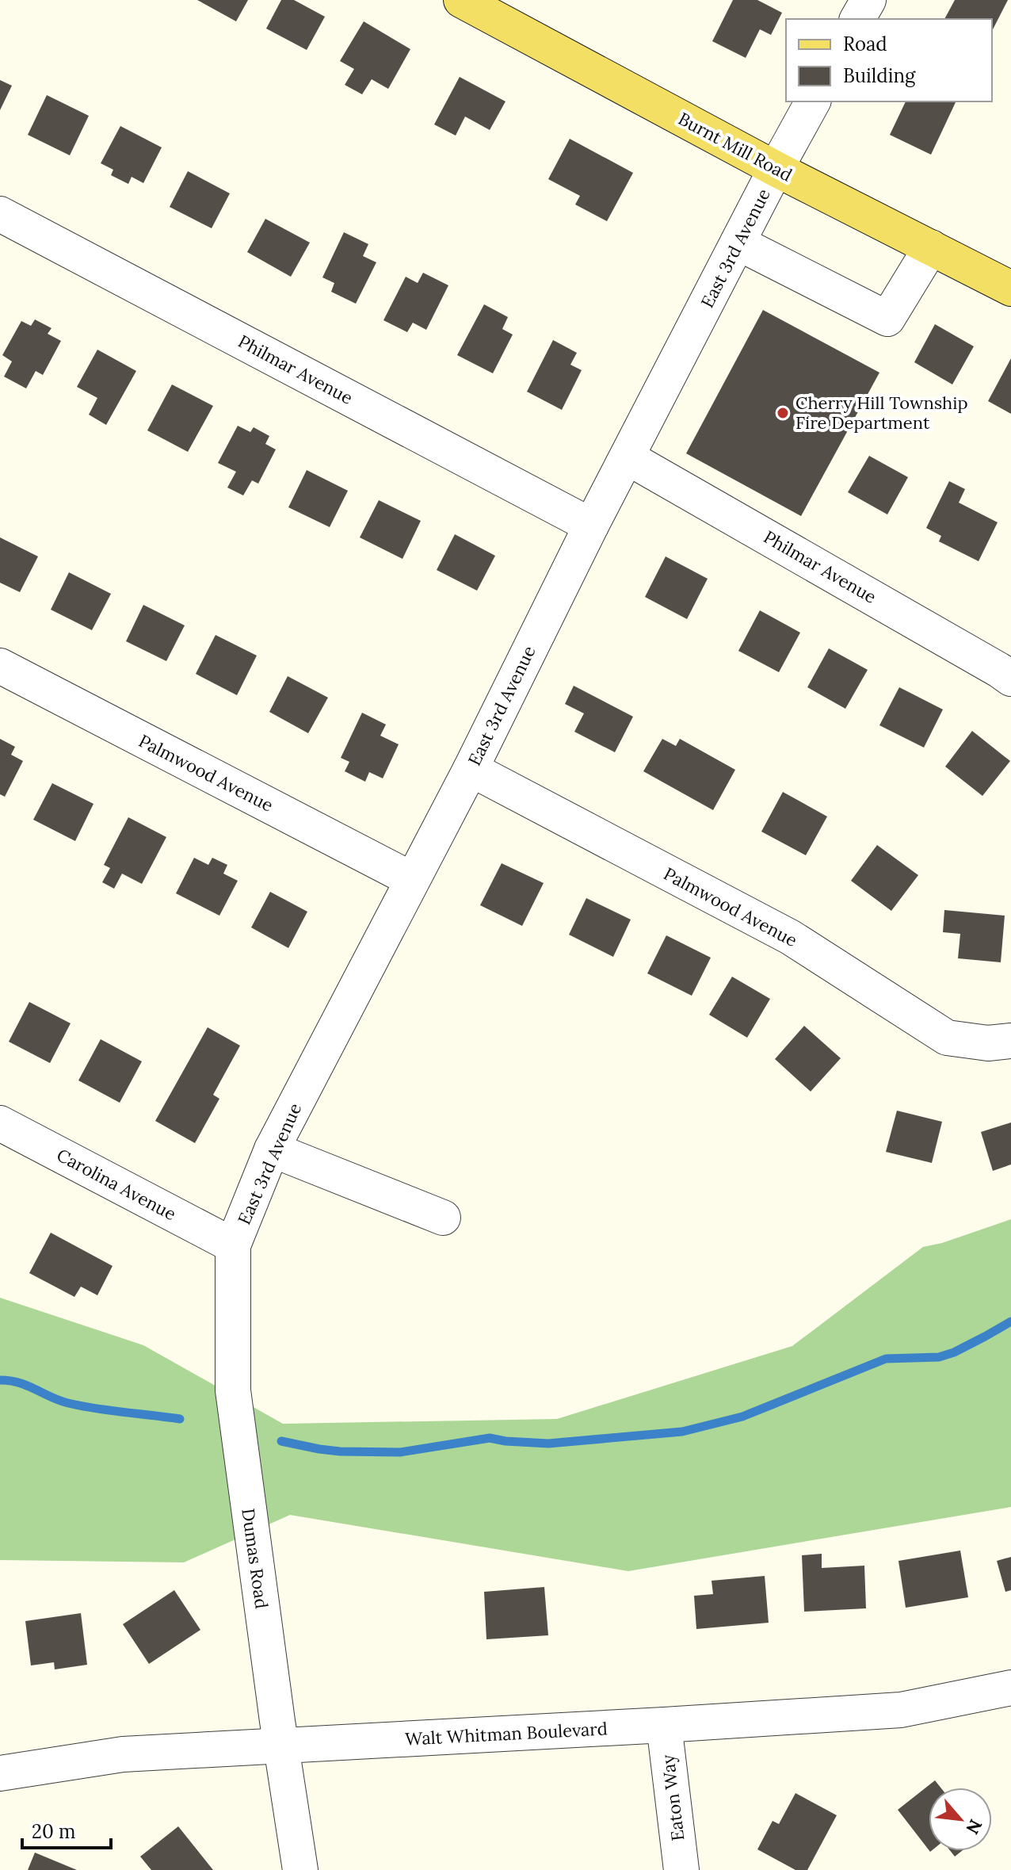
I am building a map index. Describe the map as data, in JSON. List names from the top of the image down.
{
  "streets": {
    "main road": ["Burnt Mill Road"],
    "street": [
      "East 3rd Avenue",
      "Philmar Avenue",
      "Palmwood Avenue",
      "Carolina Avenue",
      "Dumas Road",
      "Walt Whitman Boulevard",
      "Eaton Way"
    ]
  },
  "crossings": [
    ["Burnt Mill Road", "East 3rd Avenue"],
    ["East 3rd Avenue", "Philmar Avenue"],
    ["East 3rd Avenue", "Palmwood Avenue"],
    ["East 3rd Avenue", "Carolina Avenue"],
    ["East 3rd Avenue", "Dumas Road"],
    ["Carolina Avenue", "Dumas Road"],
    ["Dumas Road", "Walt Whitman Boulevard"],
    ["Walt Whitman Boulevard", "Eaton Way"]
  ],
  "places": ["Cherry Hill Township Fire Department"],
  "legend": ["Road", "Building"],
  "scale_bar": "20 m",
  "north": "bottom right"
}
